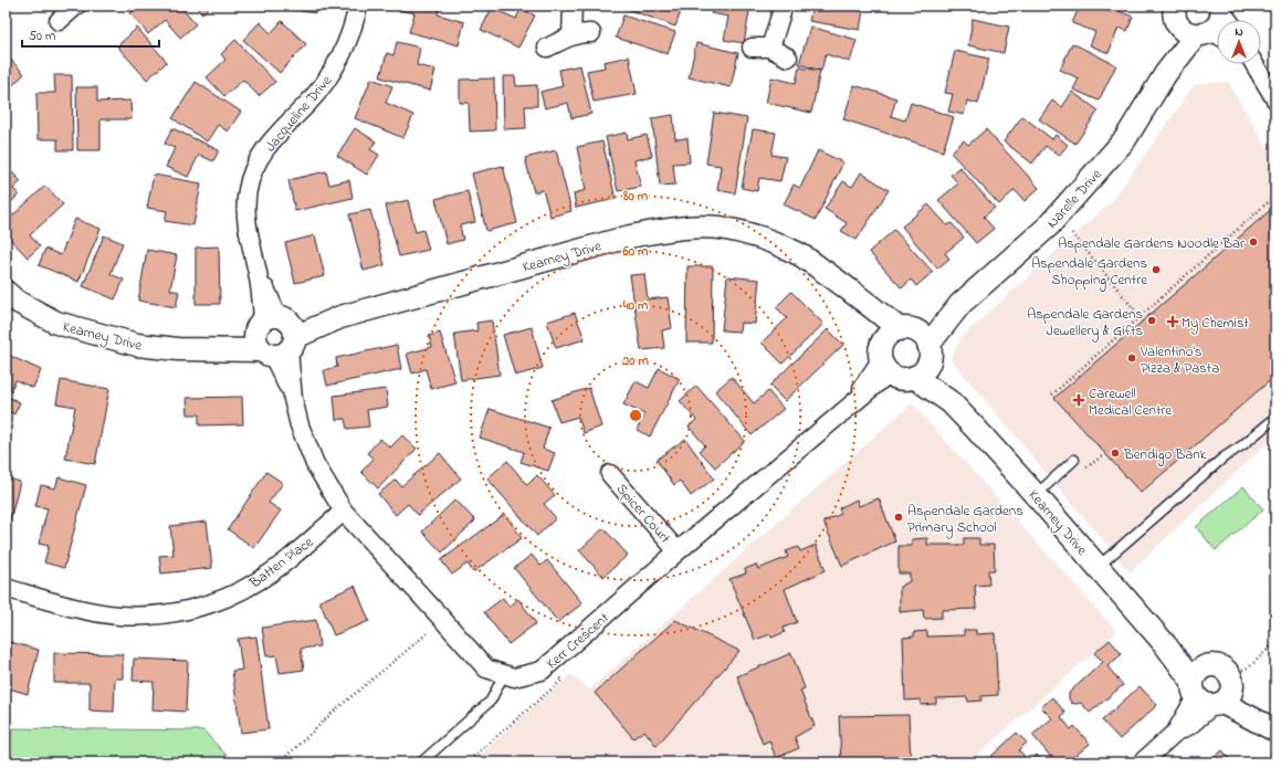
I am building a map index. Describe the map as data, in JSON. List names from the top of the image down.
{
  "streets": {
    "street": [
      "Jacqueline Drive",
      "Narelle Drive",
      "Kearney Drive",
      "Spicer Court",
      "Batten Place",
      "Kerr Crescent"
    ]
  },
  "crossings": [
    ["Jacqueline Drive", "Kearney Drive"],
    ["Jacqueline Drive", "Kerr Crescent"],
    ["Narelle Drive", "Kearney Drive"],
    ["Kearney Drive", "Kerr Crescent"],
    ["Spicer Court", "Kerr Crescent"],
    ["Batten Place", "Kerr Crescent"]
  ],
  "places": {
    "other": [
      "Aspendale Gardens Noodle Bar",
      "Aspendale Gardens Shopping Centre",
      "Aspendale Gardens Jewellery & Gifts",
      "Valentino's Pizza & Pasta",
      "Bendigo Bank",
      "Aspendale Gardens Primary School"
    ],
    "health": ["My Chemist", "Carewell Medical Centre"]
  },
  "scale_bar": "50 m",
  "north": "top",
  "rings": [
    "80 m",
    "60 m",
    "40 m",
    "20 m"
  ]
}
